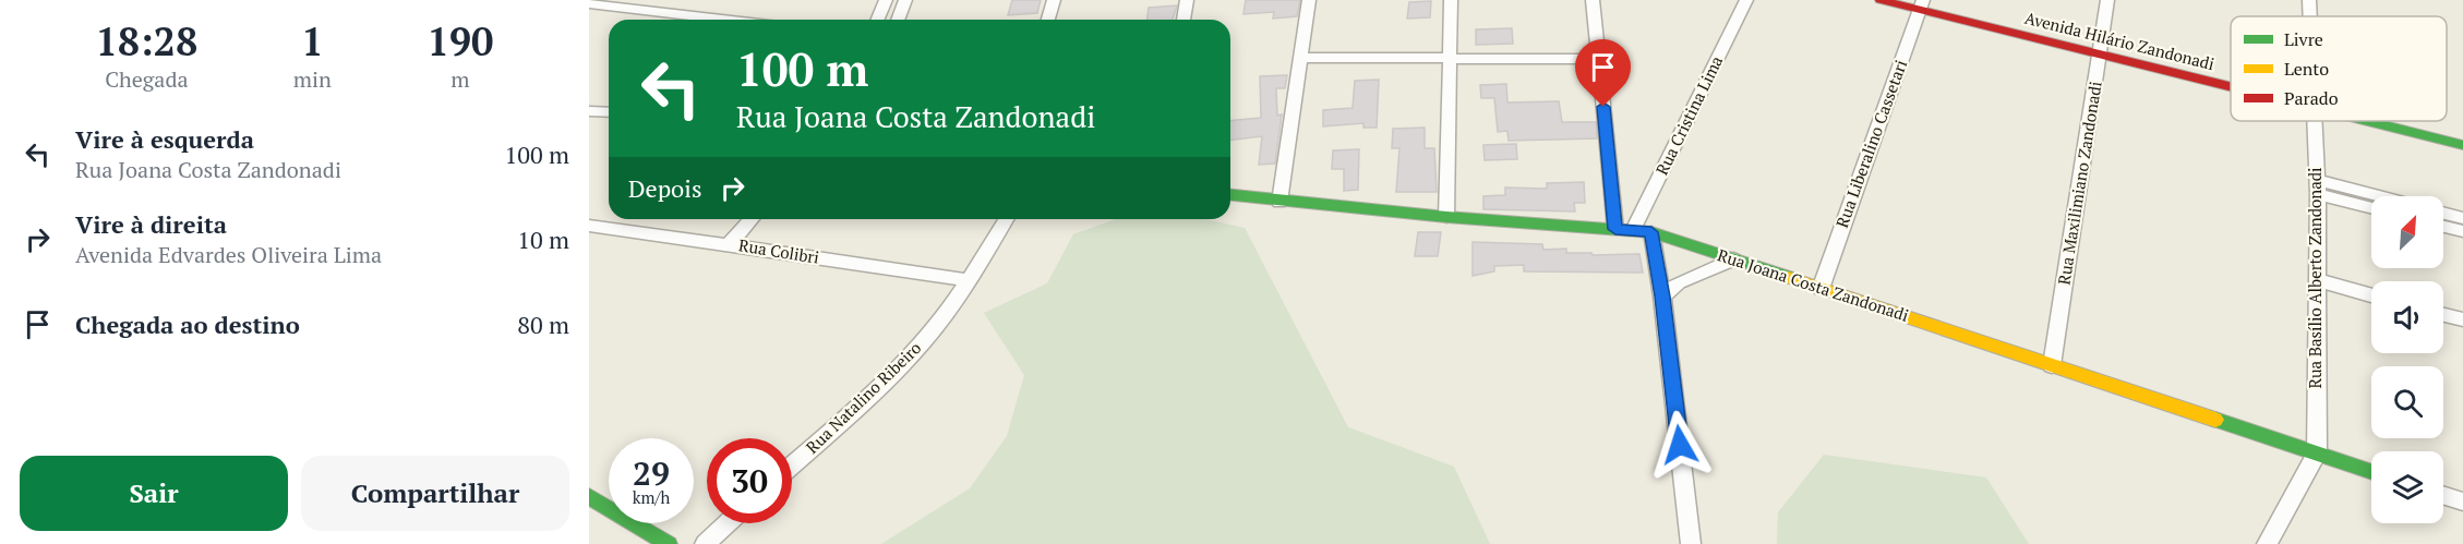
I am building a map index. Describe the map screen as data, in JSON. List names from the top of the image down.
{
  "streets": {
    "street": [
      "Avenida Hilário Zandonadi",
      "Rua Cristina Lima",
      "Rua Liberalino Cassetari",
      "Rua Maxilimiano Zandonadi",
      "Rua Colibri",
      "Rua Basílio Alberto Zandonadi",
      "Rua Joana Costa Zandonadi",
      "Rua Natalino Ribeiro"
    ]
  },
  "crossings": [
    ["Avenida Hilário Zandonadi", "Rua Liberalino Cassetari"],
    ["Avenida Hilário Zandonadi", "Rua Maxilimiano Zandonadi"],
    ["Rua Cristina Lima", "Rua Joana Costa Zandonadi"],
    ["Rua Liberalino Cassetari", "Rua Joana Costa Zandonadi"],
    ["Rua Maxilimiano Zandonadi", "Rua Joana Costa Zandonadi"],
    ["Rua Colibri", "Rua Natalino Ribeiro"],
    ["Rua Basílio Alberto Zandonadi", "Rua Joana Costa Zandonadi"]
  ],
  "legend": ["Livre", "Lento", "Parado"],
  "north": "top right",
  "page": {
    "eta": [
      "18:28",
      "Chegada",
      "1",
      "min",
      "190",
      "m"
    ],
    "turn": ["100 m", "Rua Joana Costa Zandonadi"],
    "list": [
      {
        "name": "Vire à esquerda",
        "note": "Rua Joana Costa Zandonadi",
        "value": "100 m"
      },
      {
        "name": "Vire à direita",
        "note": "Avenida Edvardes Oliveira Lima",
        "value": "10 m"
      },
      {
        "name": "Chegada ao destino",
        "value": "80 m"
      }
    ],
    "then": "Depois",
    "speed": "29 km/h",
    "limit": "30",
    "buttons": ["Sair", "Compartilhar"]
  }
}
